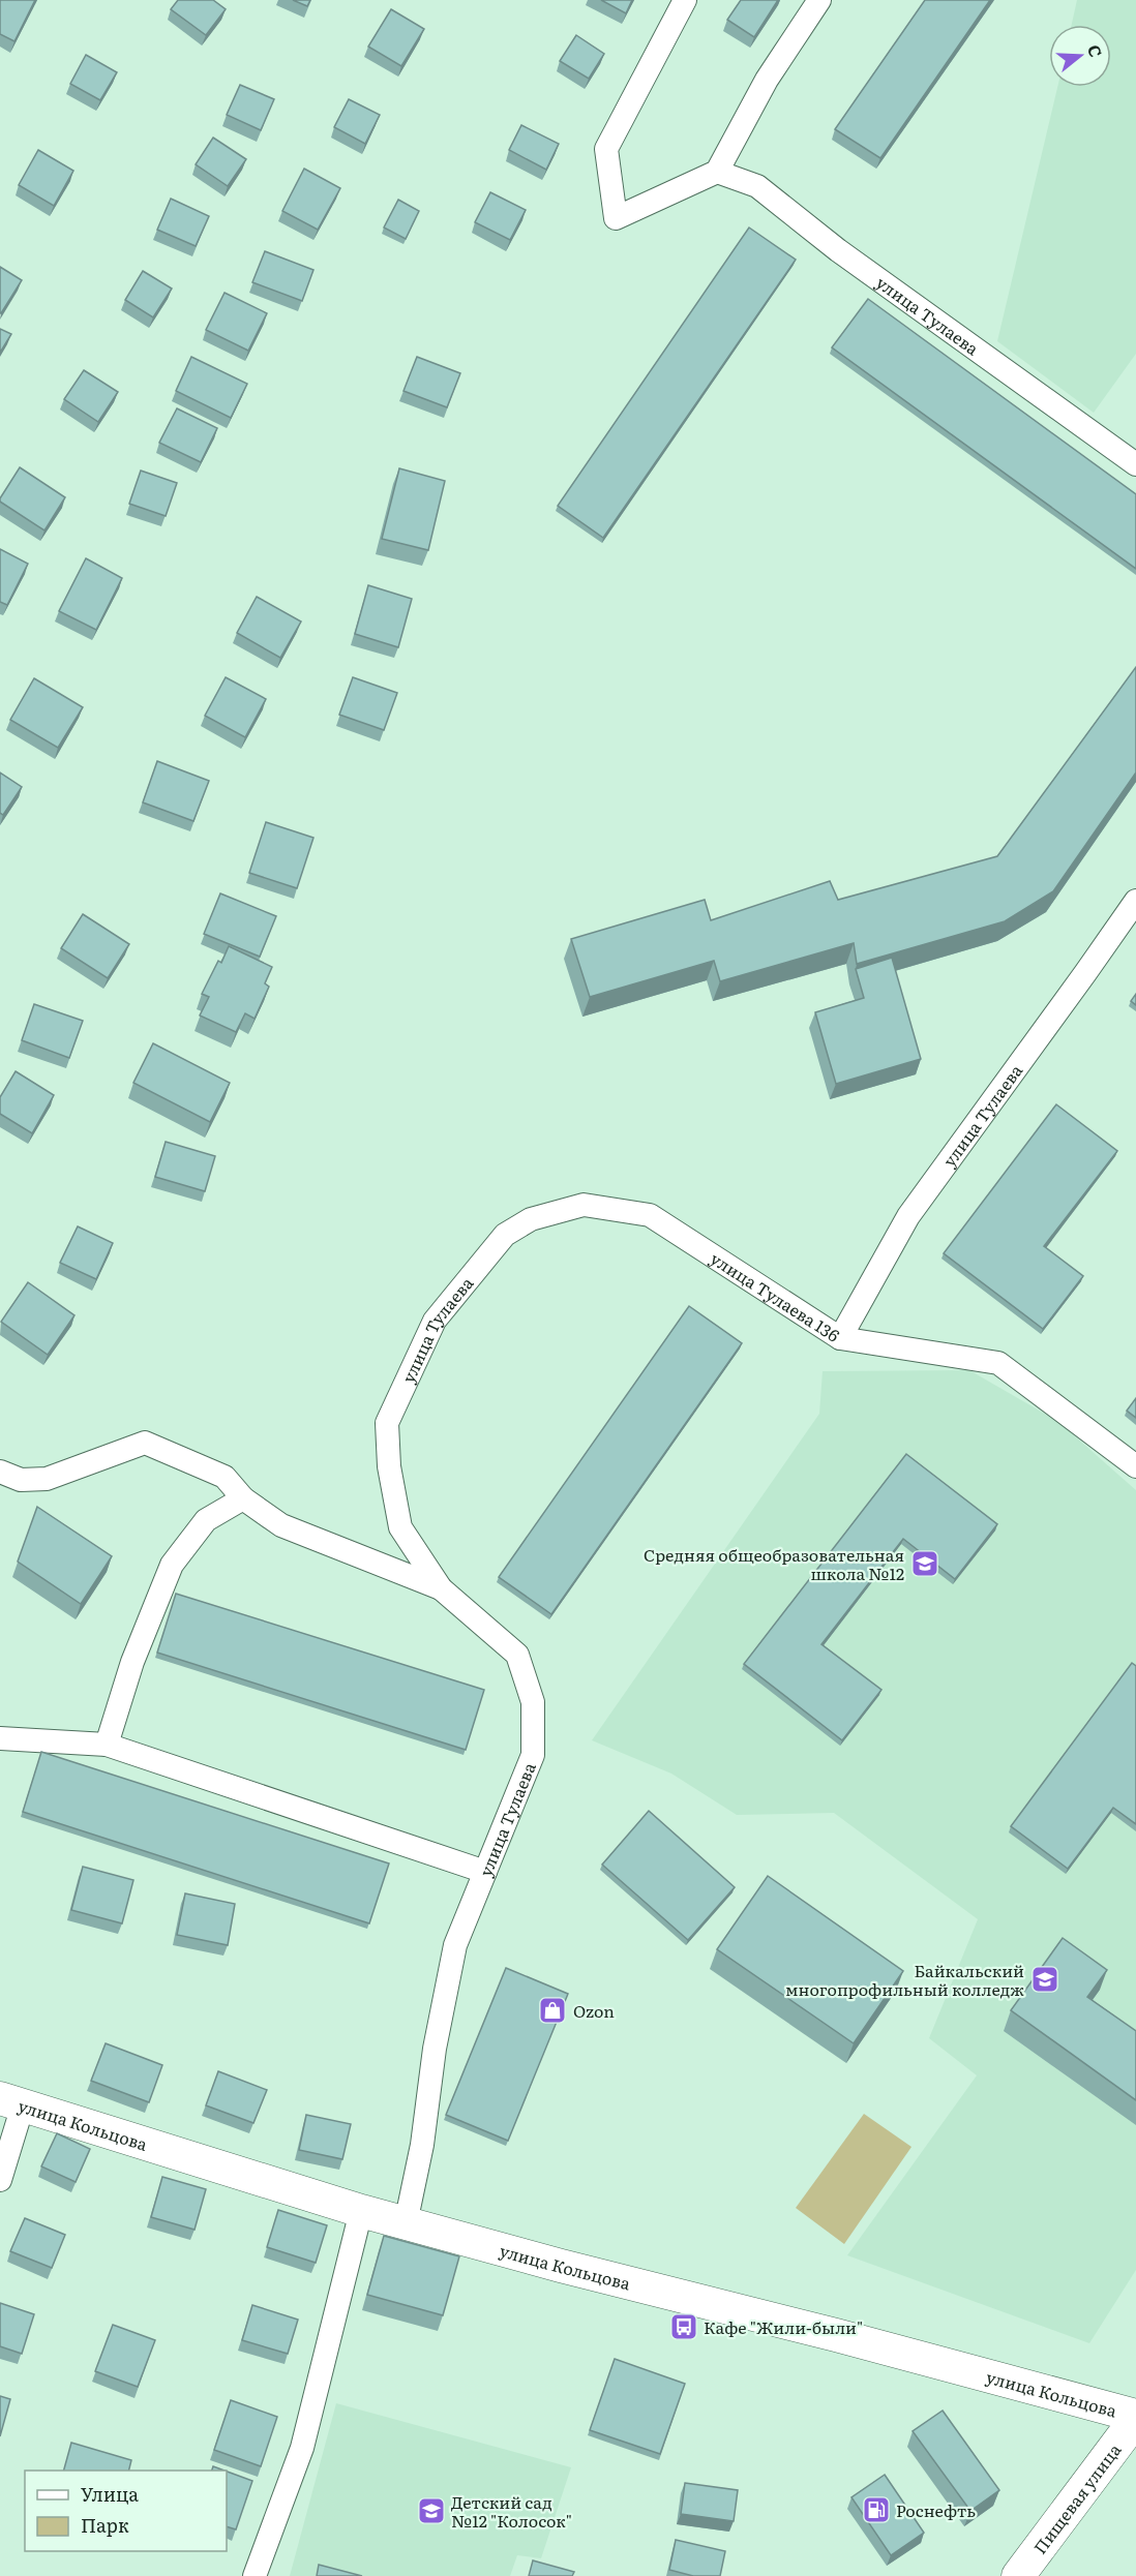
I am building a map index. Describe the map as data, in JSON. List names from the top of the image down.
{
  "streets": {
    "main road": ["улица Кольцова", "Пищевая улица"],
    "street": ["улица Тулаева", "улица Тулаева 136"]
  },
  "crossings": [
    ["улица Тулаева", "улица Тулаева 136"],
    ["улица Тулаева", "улица Кольцова"],
    ["улица Кольцова", "Пищевая улица"]
  ],
  "places": {
    "school or university": ["Средняя общеобразовательная школа №12", "Байкальский многопрофильный колледж", "Детский сад №12 \"Колосок\""],
    "shop": ["Ozon"],
    "bus stop": ["Кафе \"Жили-были\""],
    "fuel station": ["Роснефть"]
  },
  "legend": ["Улица", "Парк"],
  "north": "right"
}
